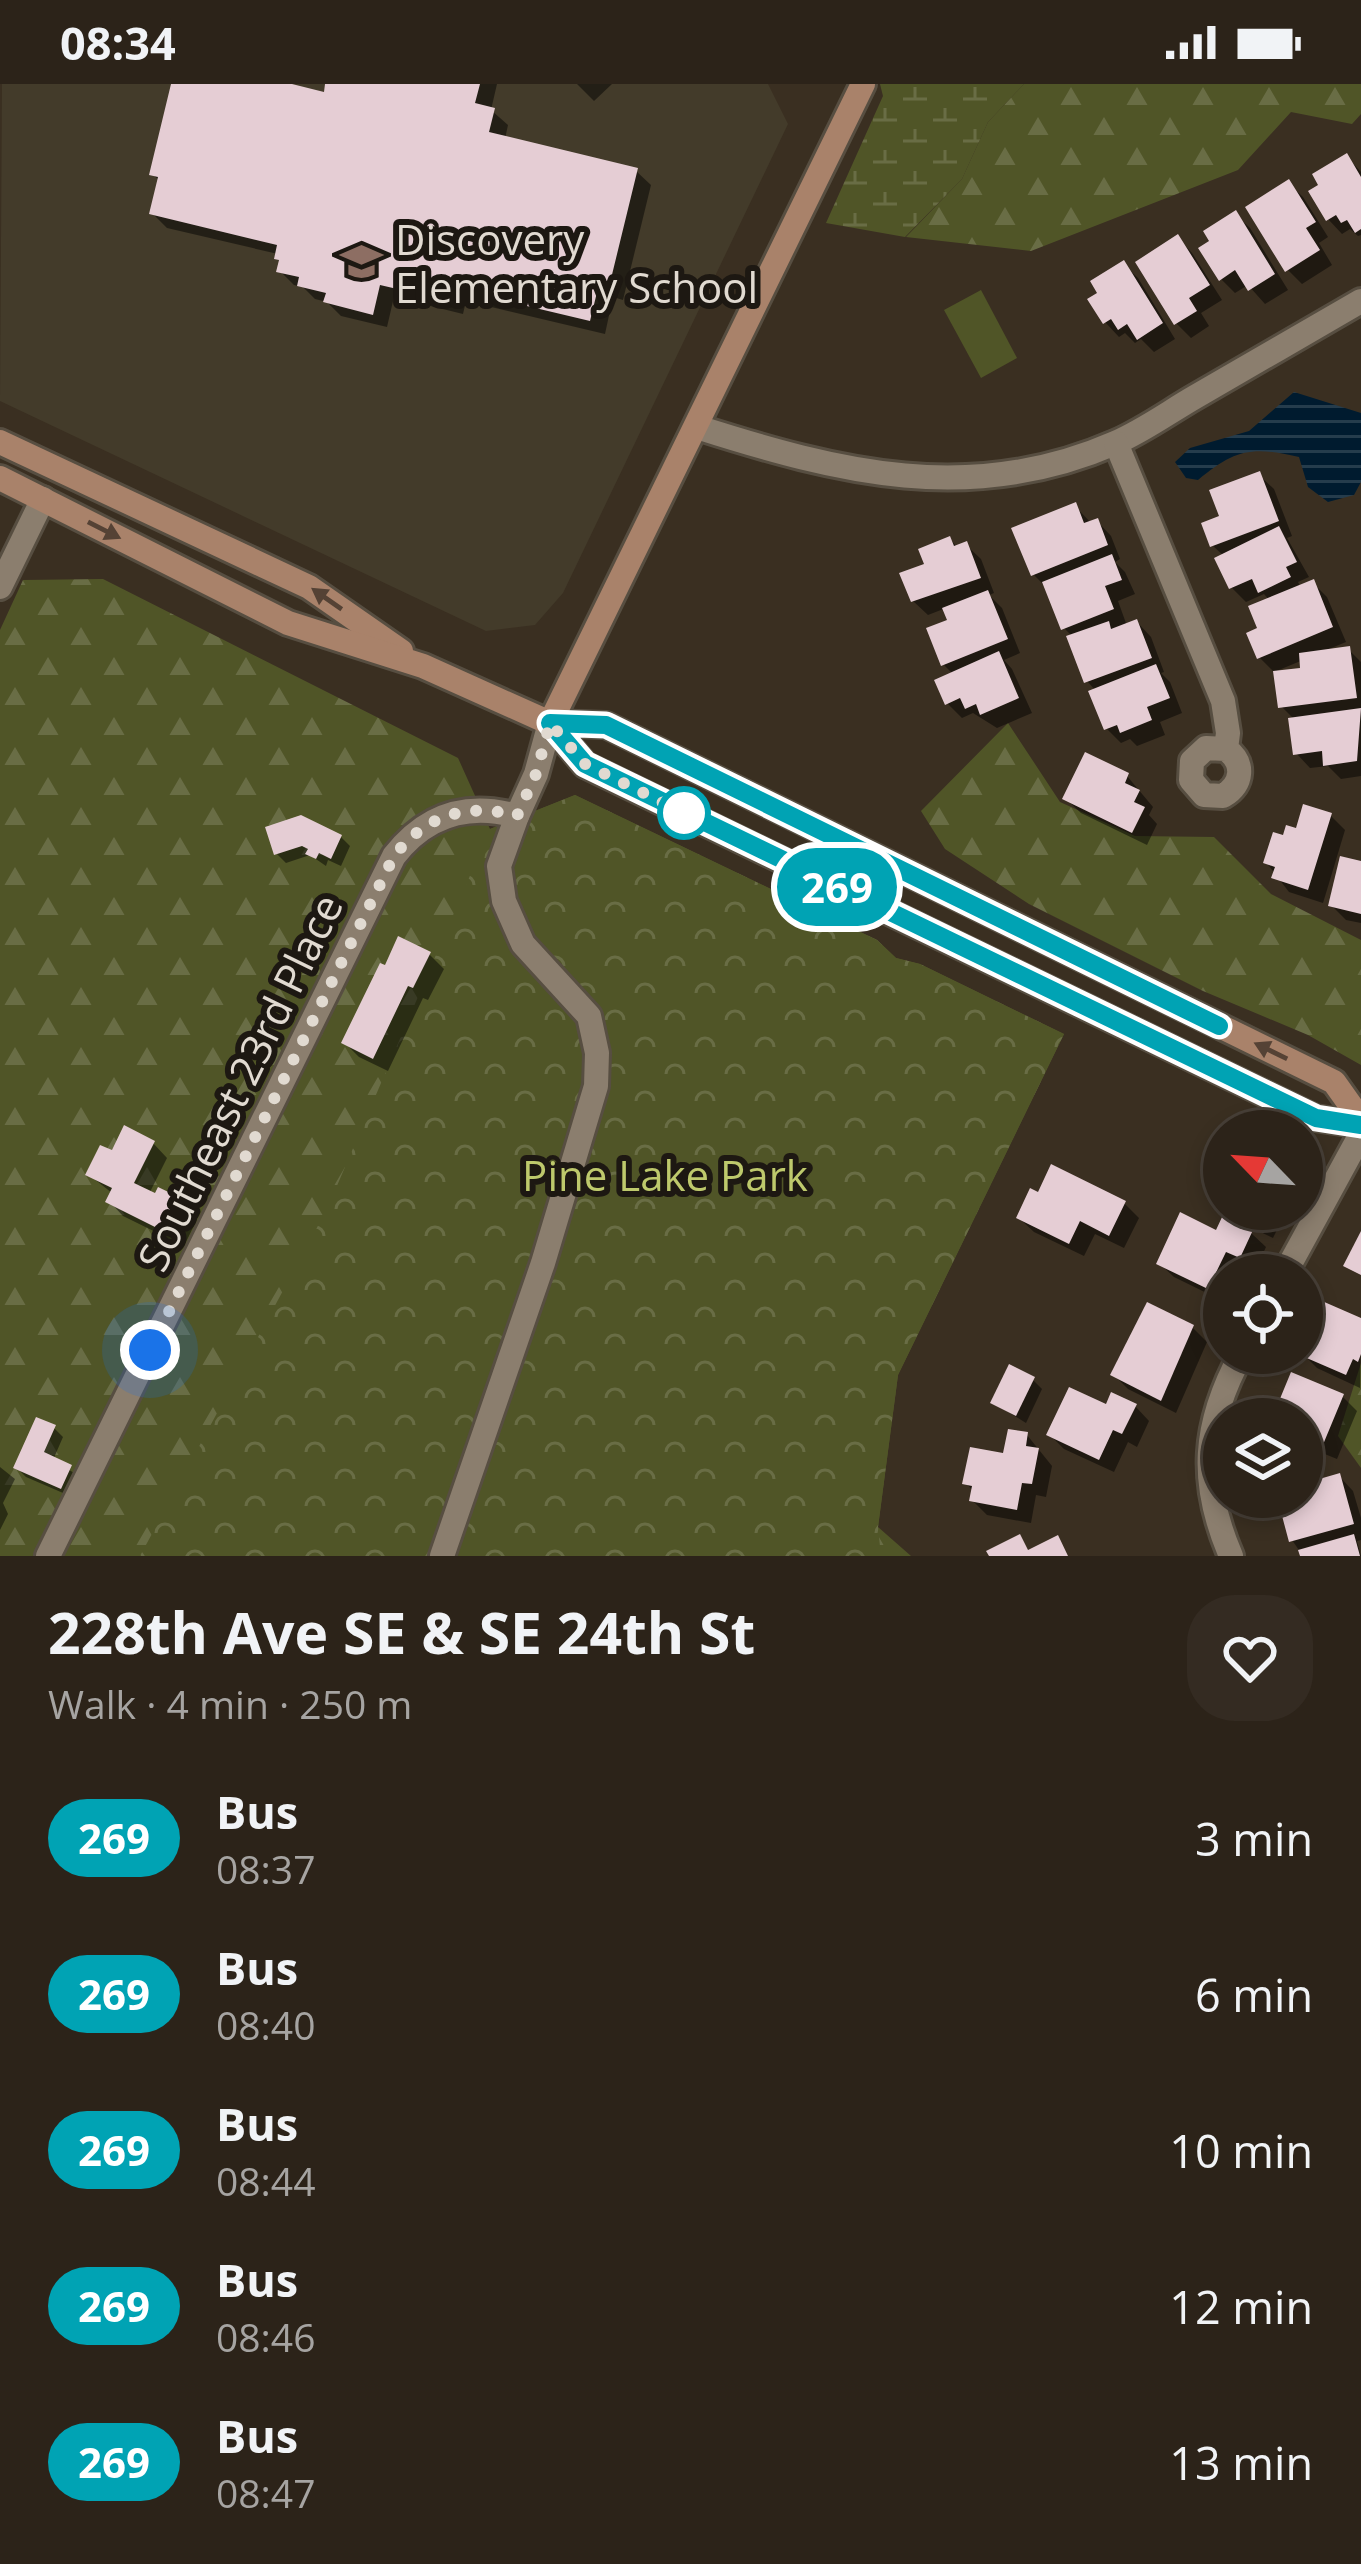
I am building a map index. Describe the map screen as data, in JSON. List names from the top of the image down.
{
  "streets": {
    "street": ["Southeast 23rd Place"]
  },
  "parks": ["Pine Lake Park"],
  "places": {
    "school or university": ["Discovery Elementary School"]
  },
  "lines": ["bus line 269"],
  "north": "top left",
  "page": {
    "status": "08:34",
    "on_map": "269",
    "heading": ["228th Ave SE & SE 24th St", "Walk · 4 min · 250 m"],
    "list": [
      {
        "mark": "269",
        "name": "Bus",
        "note": "08:37",
        "value": "3 min"
      },
      {
        "mark": "269",
        "name": "Bus",
        "note": "08:40",
        "value": "6 min"
      },
      {
        "mark": "269",
        "name": "Bus",
        "note": "08:44",
        "value": "10 min"
      },
      {
        "mark": "269",
        "name": "Bus",
        "note": "08:46",
        "value": "12 min"
      },
      {
        "mark": "269",
        "name": "Bus",
        "note": "08:47",
        "value": "13 min"
      }
    ]
  }
}
